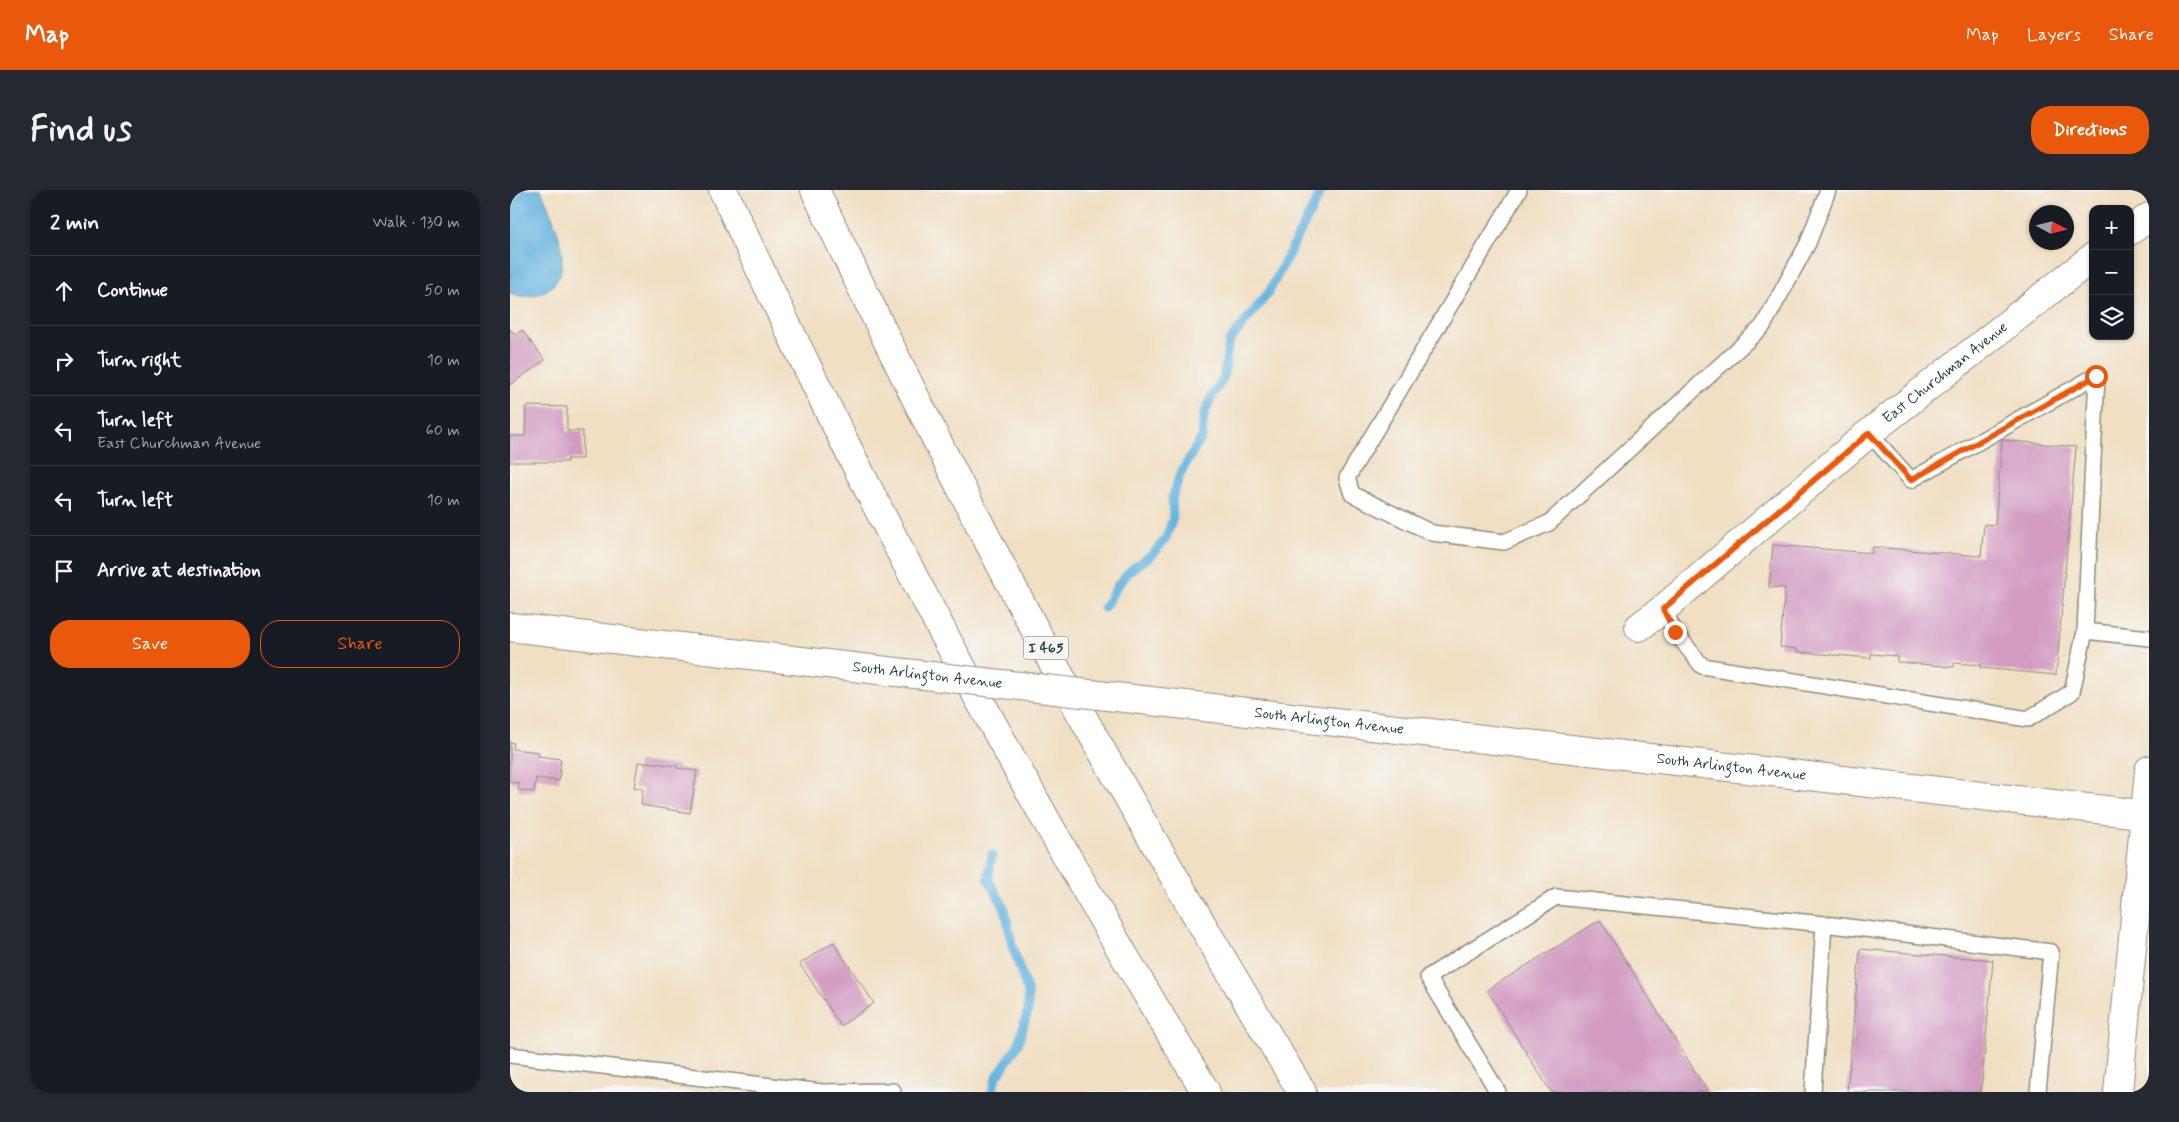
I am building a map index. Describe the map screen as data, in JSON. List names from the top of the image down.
{
  "streets": {
    "main road": ["East Churchman Avenue", "I 465", "South Arlington Avenue"]
  },
  "north": "right",
  "page": {
    "header": "Map",
    "nav": ["Map", "Layers", "Share"],
    "buttons": [
      "Directions",
      ["Save", "Share"]
    ],
    "title": "Find us",
    "heading": ["2 min", "Walk · 130 m"],
    "map_buttons": ["+", "−"],
    "list": [
      ["Continue", "50 m"],
      ["Turn right", "10 m"],
      ["Turn left", "East Churchman Avenue", "60 m"],
      ["Turn left", "10 m"],
      "Arrive at destination"
    ]
  }
}
